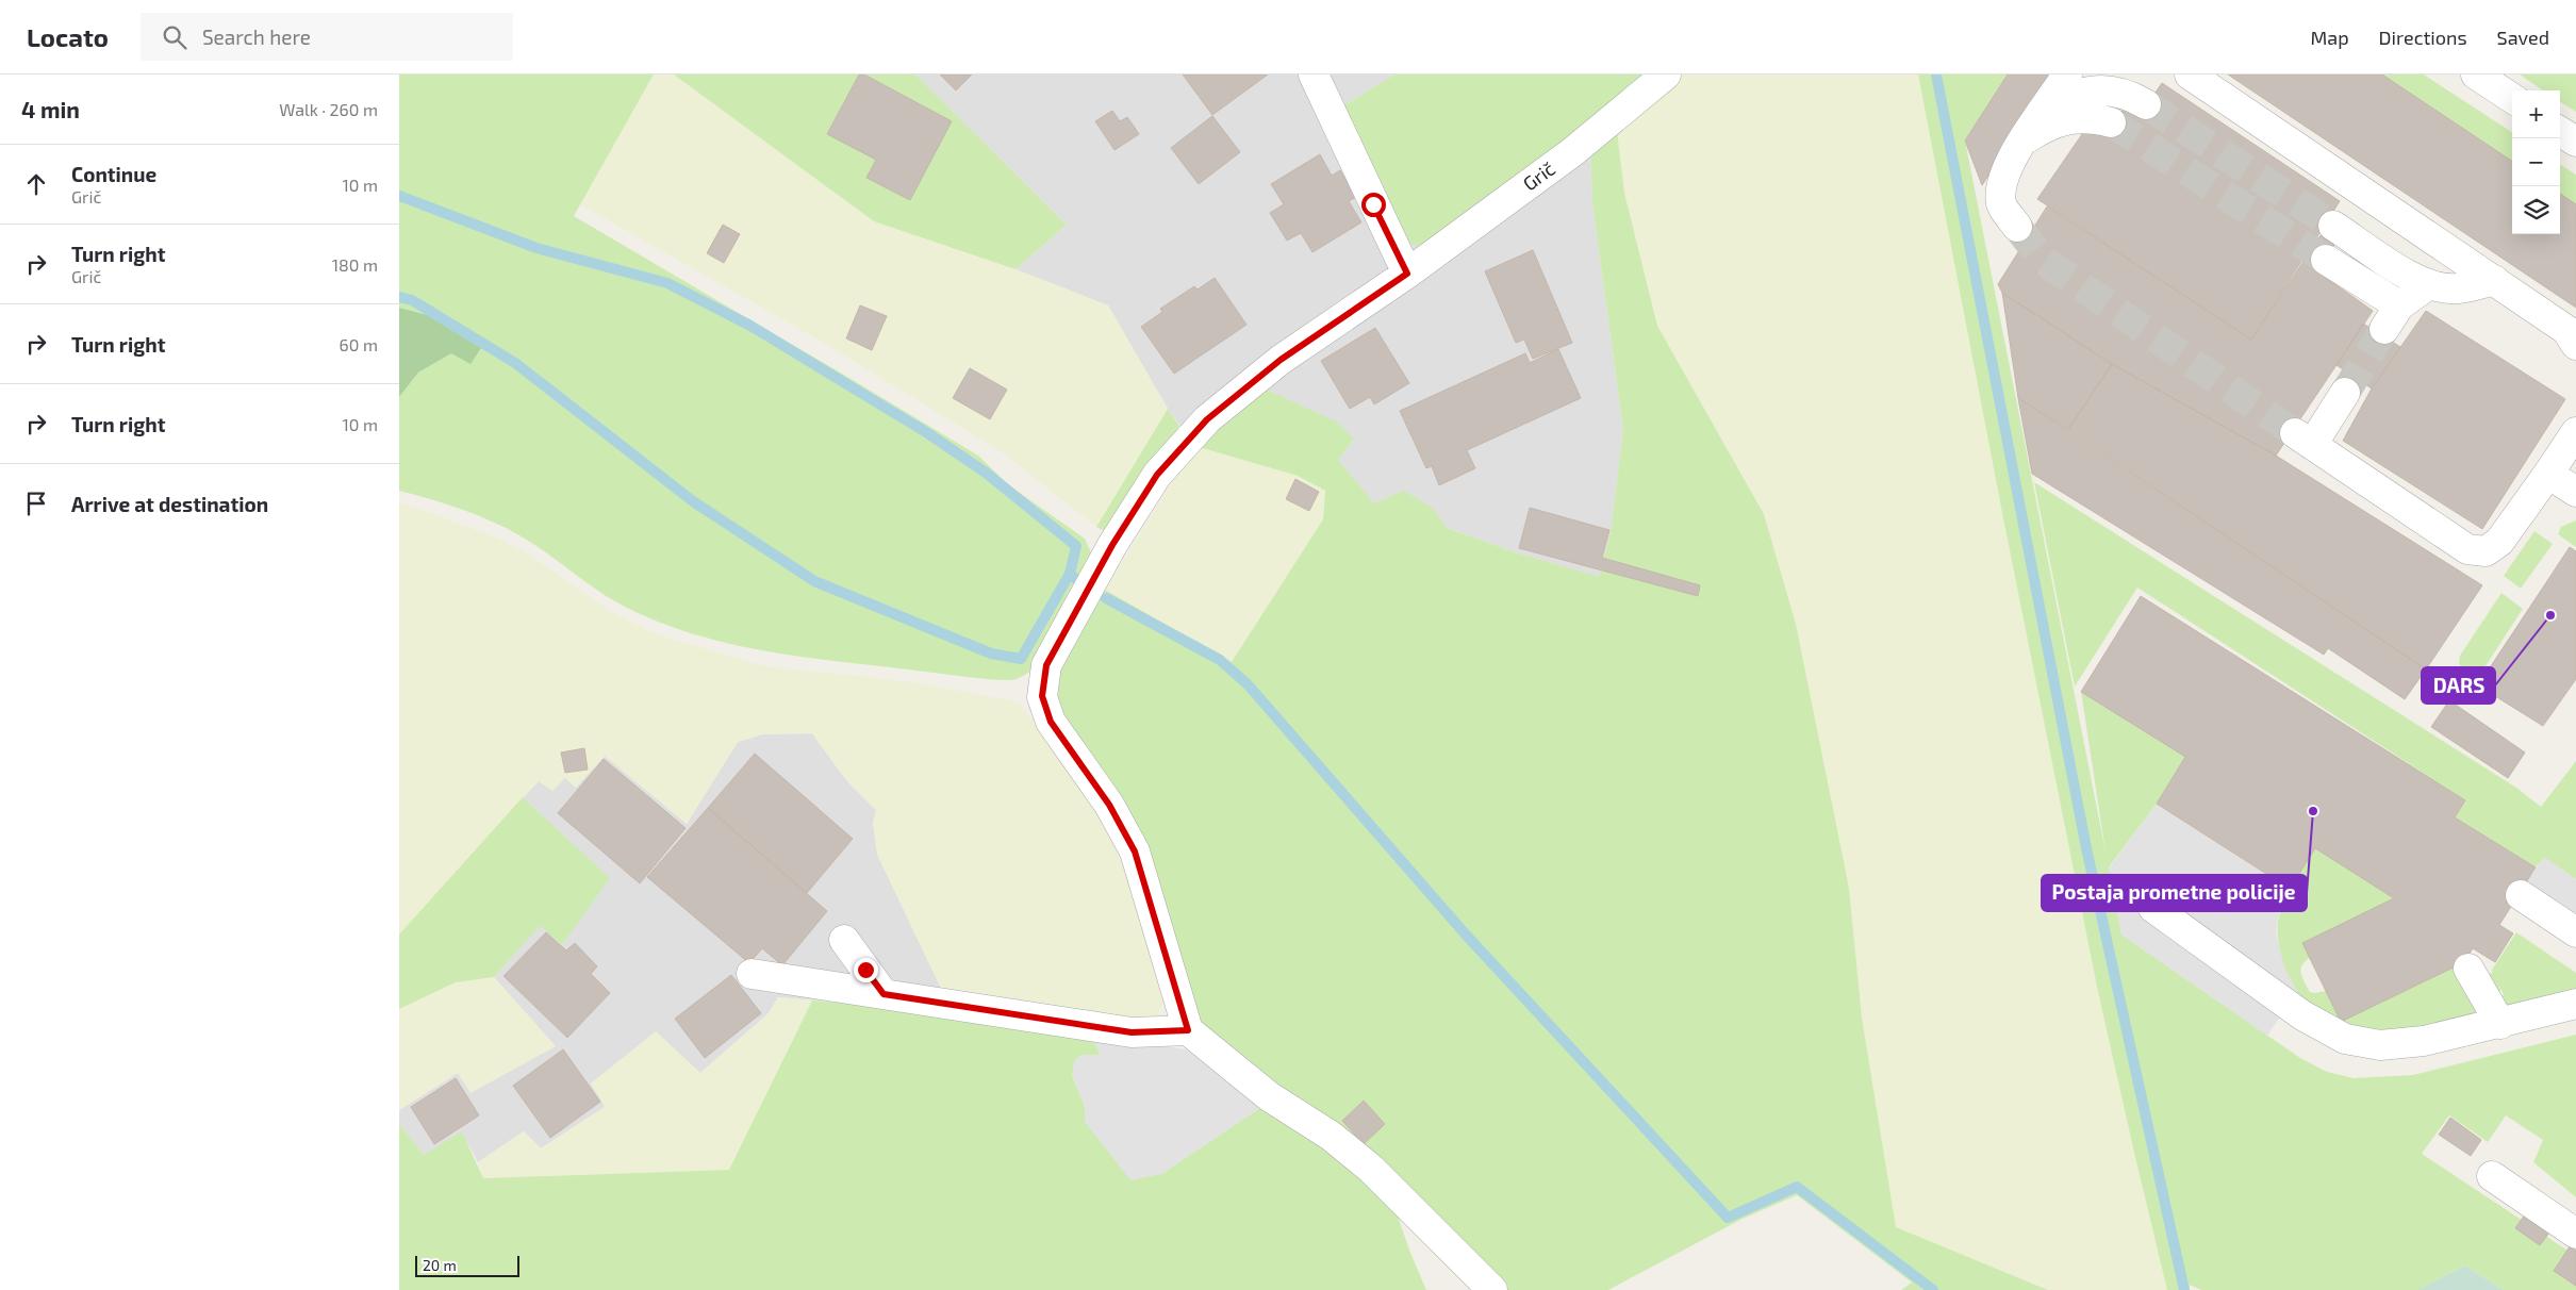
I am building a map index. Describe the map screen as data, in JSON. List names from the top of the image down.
{
  "streets": {
    "street": ["Grič"]
  },
  "places": ["DARS", "Postaja prometne policije"],
  "scale_bar": "20 m",
  "page": {
    "header": "Locato",
    "search": "Search here",
    "nav": ["Map", "Directions", "Saved"],
    "heading": ["4 min", "Walk · 260 m"],
    "map_buttons": ["+", "−"],
    "list": [
      ["Continue", "Grič", "10 m"],
      ["Turn right", "Grič", "180 m"],
      ["Turn right", "60 m"],
      ["Turn right", "10 m"],
      "Arrive at destination"
    ],
    "scale": "20 m"
  }
}
